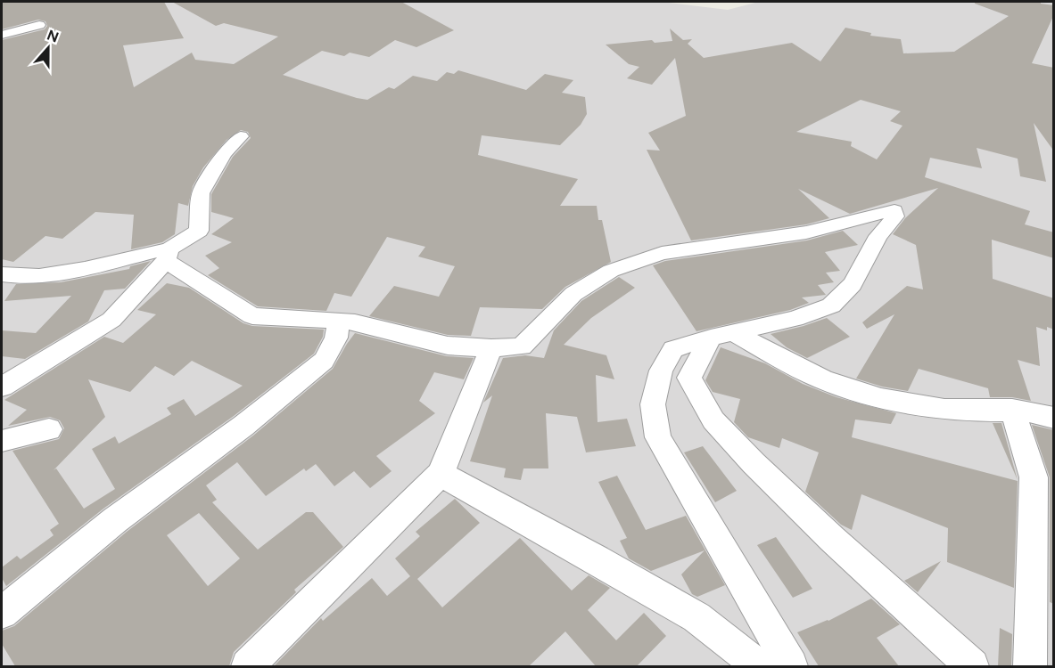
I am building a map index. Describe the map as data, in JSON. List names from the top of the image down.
{
  "north": "top"
}
